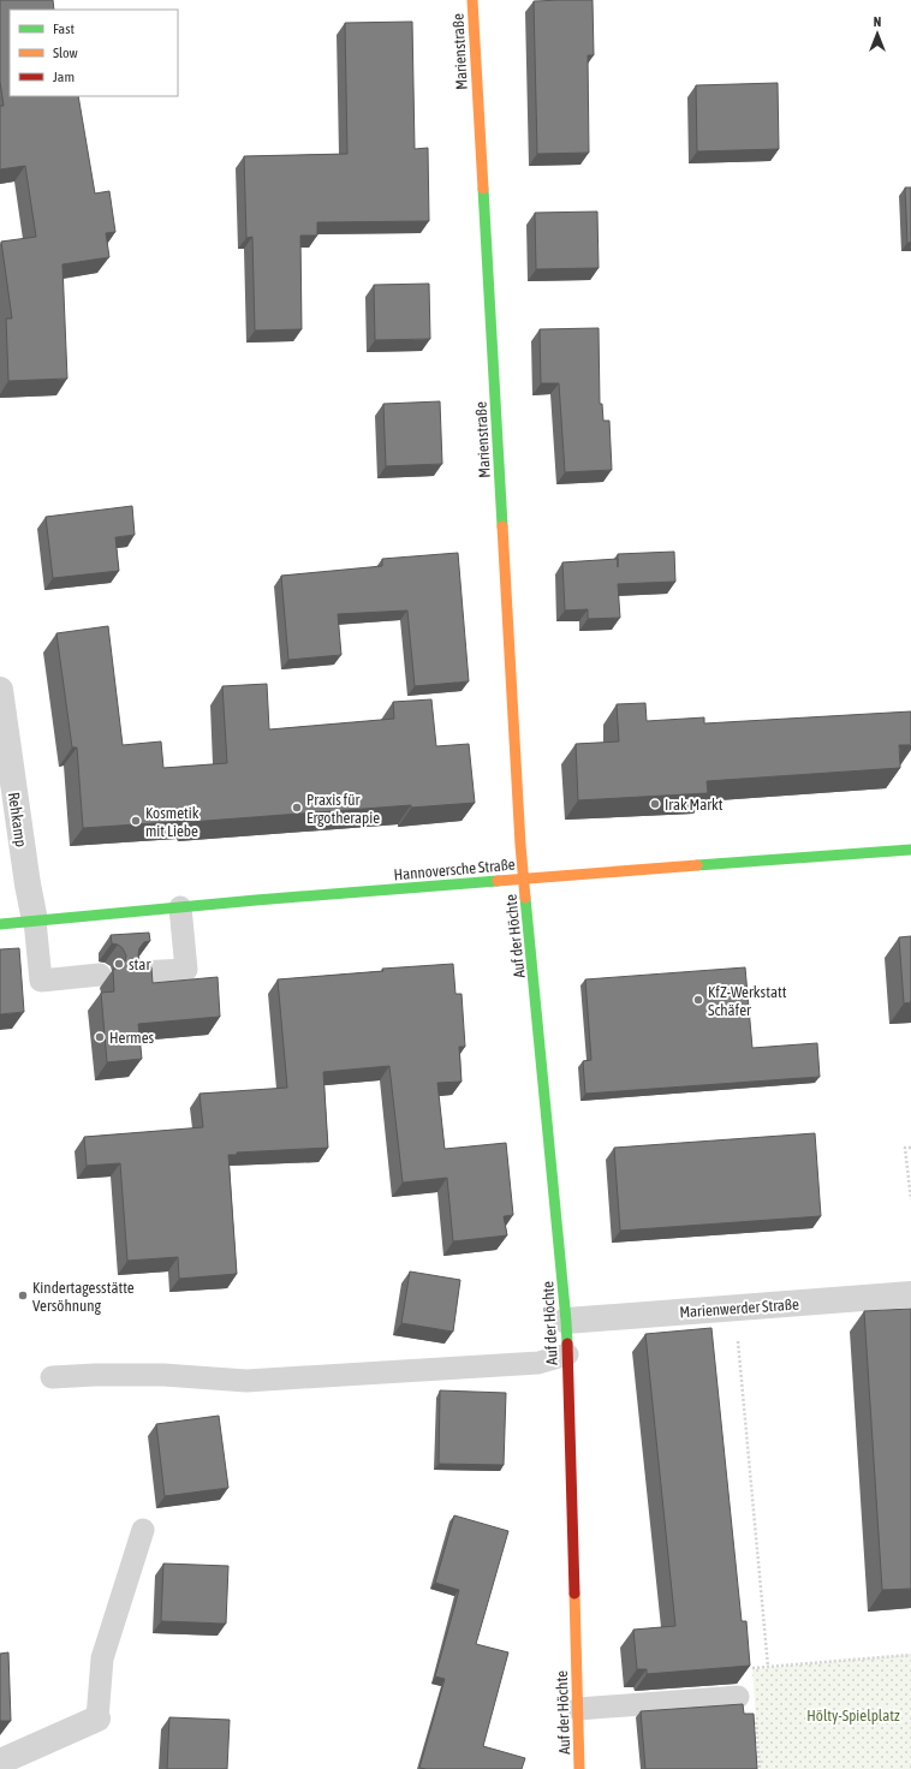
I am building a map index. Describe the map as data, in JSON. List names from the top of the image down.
{
  "streets": {
    "street": [
      "Marienstraße",
      "Rehkamp",
      "Hannoversche Straße",
      "Auf der Höchte",
      "Marienwerder Straße"
    ]
  },
  "crossings": [
    ["Marienstraße", "Hannoversche Straße"],
    ["Marienstraße", "Auf der Höchte"],
    ["Rehkamp", "Hannoversche Straße"],
    ["Hannoversche Straße", "Auf der Höchte"],
    ["Auf der Höchte", "Marienwerder Straße"]
  ],
  "parks": ["Hölty-Spielplatz"],
  "places": [
    "Irak Markt",
    "Praxis für Ergotherapie",
    "Kosmetik mit Liebe",
    "star",
    "KfZ-Werkstatt Schäfer",
    "Hermes",
    "Kindertagesstätte Versöhnung"
  ],
  "legend": ["Fast", "Slow", "Jam"],
  "north": "top"
}
